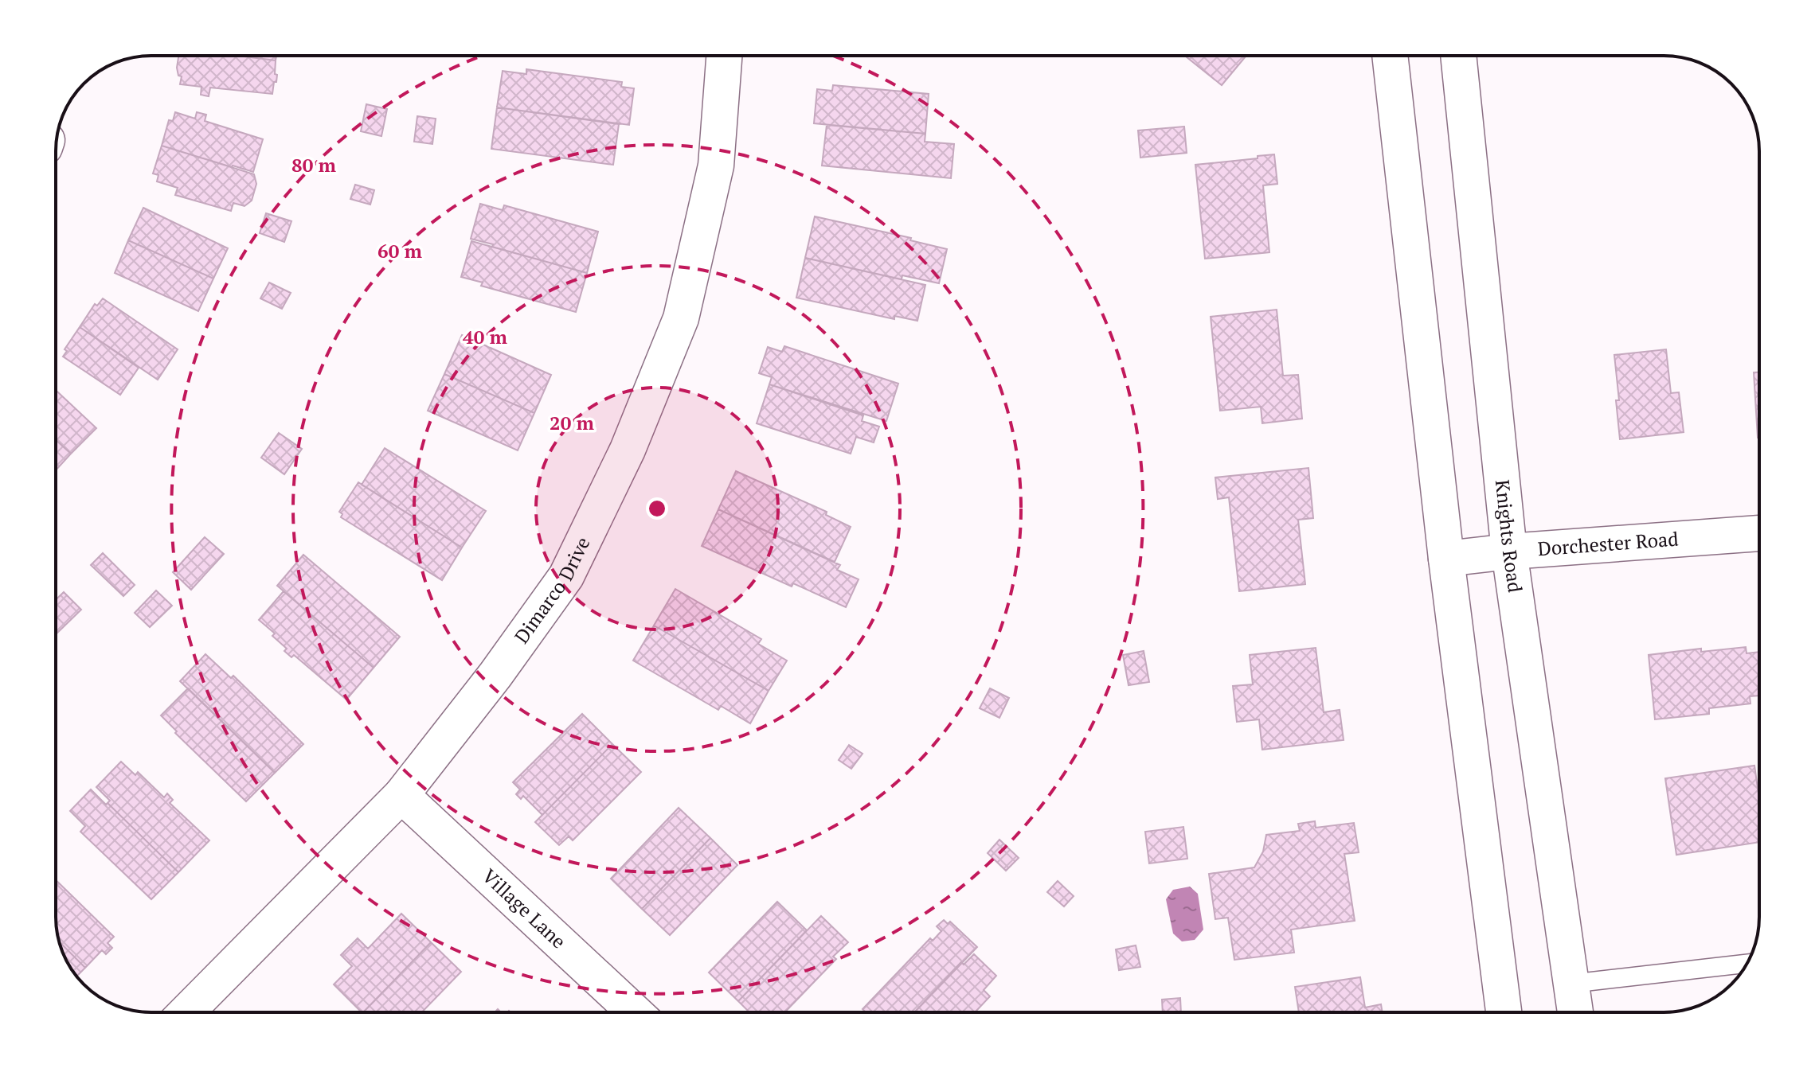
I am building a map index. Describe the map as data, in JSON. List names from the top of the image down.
{
  "streets": {
    "main road": [
      "Knights Road",
      "Dorchester Road",
      "Dimarco Drive",
      "Village Lane"
    ]
  },
  "crossings": [
    ["Knights Road", "Dorchester Road"],
    ["Dimarco Drive", "Village Lane"]
  ],
  "rings": [
    "80 m",
    "60 m",
    "40 m",
    "20 m"
  ]
}
